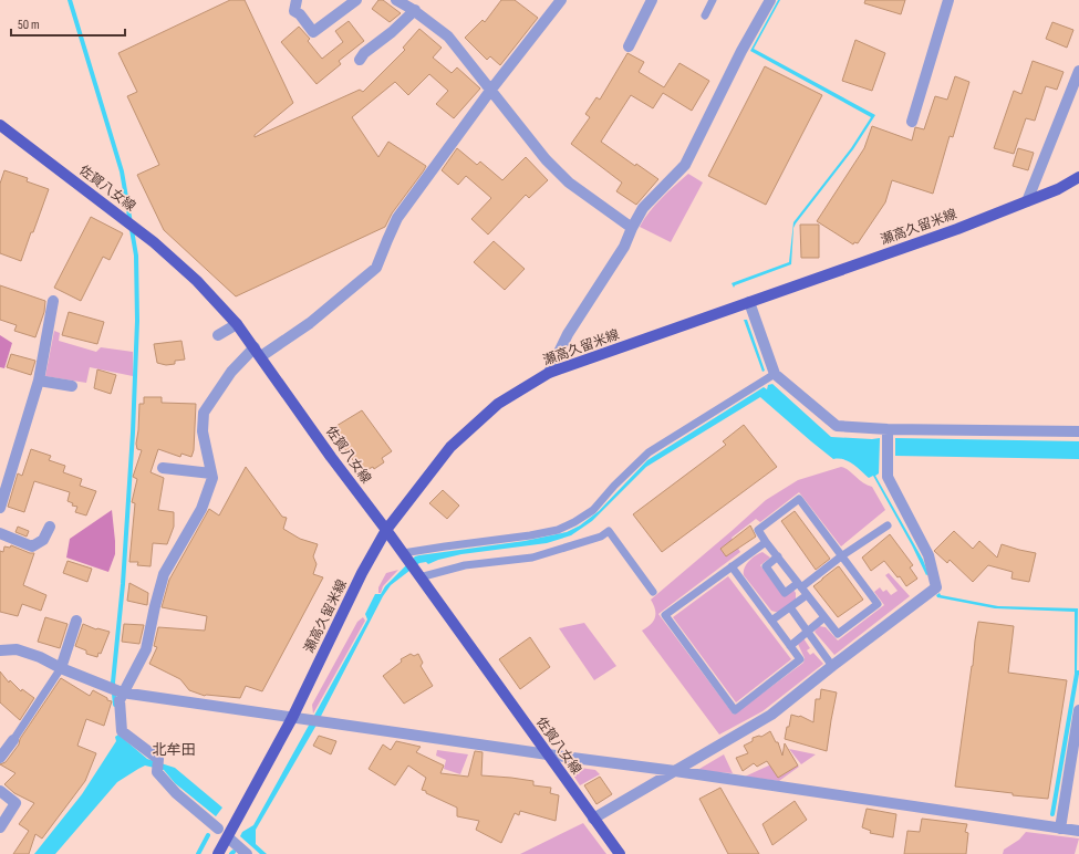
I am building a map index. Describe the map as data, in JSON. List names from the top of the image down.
{
  "streets": {
    "main road": ["佐賀八女線", "瀬高久留米線"]
  },
  "crossings": [
    ["佐賀八女線", "瀬高久留米線"]
  ],
  "districts": ["北牟田"],
  "scale_bar": "50 m"
}
